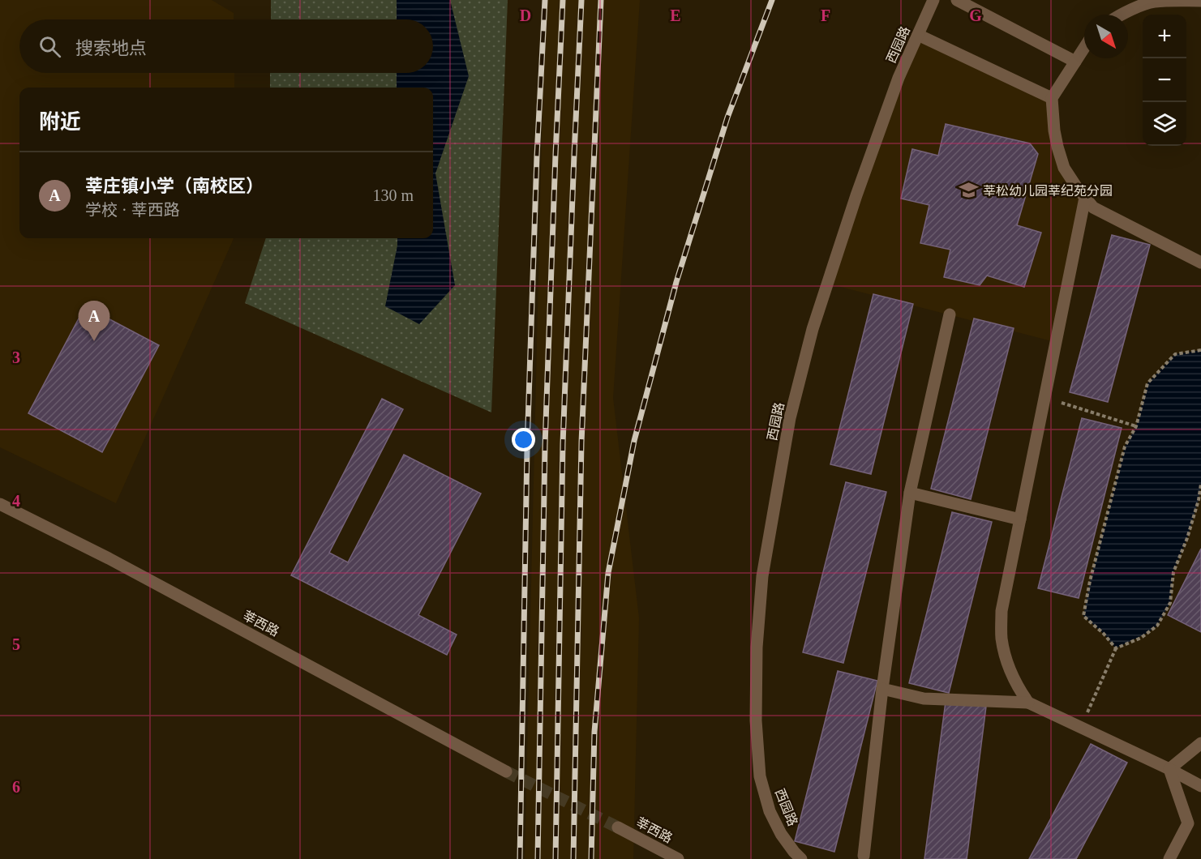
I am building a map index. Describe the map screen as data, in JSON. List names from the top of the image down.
{
  "streets": {
    "street": ["西园路", "莘西路"]
  },
  "places": {
    "school or university": ["莘松幼儿园莘纪苑分园"]
  },
  "north": "bottom right",
  "page": {
    "map_buttons": ["+", "−"],
    "search": "搜索地点",
    "heading": "附近",
    "list": [
      {
        "mark": "A",
        "name": "莘庄镇小学（南校区）",
        "note": "学校 · 莘西路",
        "value": "130 m"
      }
    ],
    "pins": "A"
  },
  "grid": {
    "columns": [
      "D",
      "E",
      "F",
      "G"
    ],
    "rows": [
      "3",
      "4",
      "5",
      "6"
    ]
  }
}
